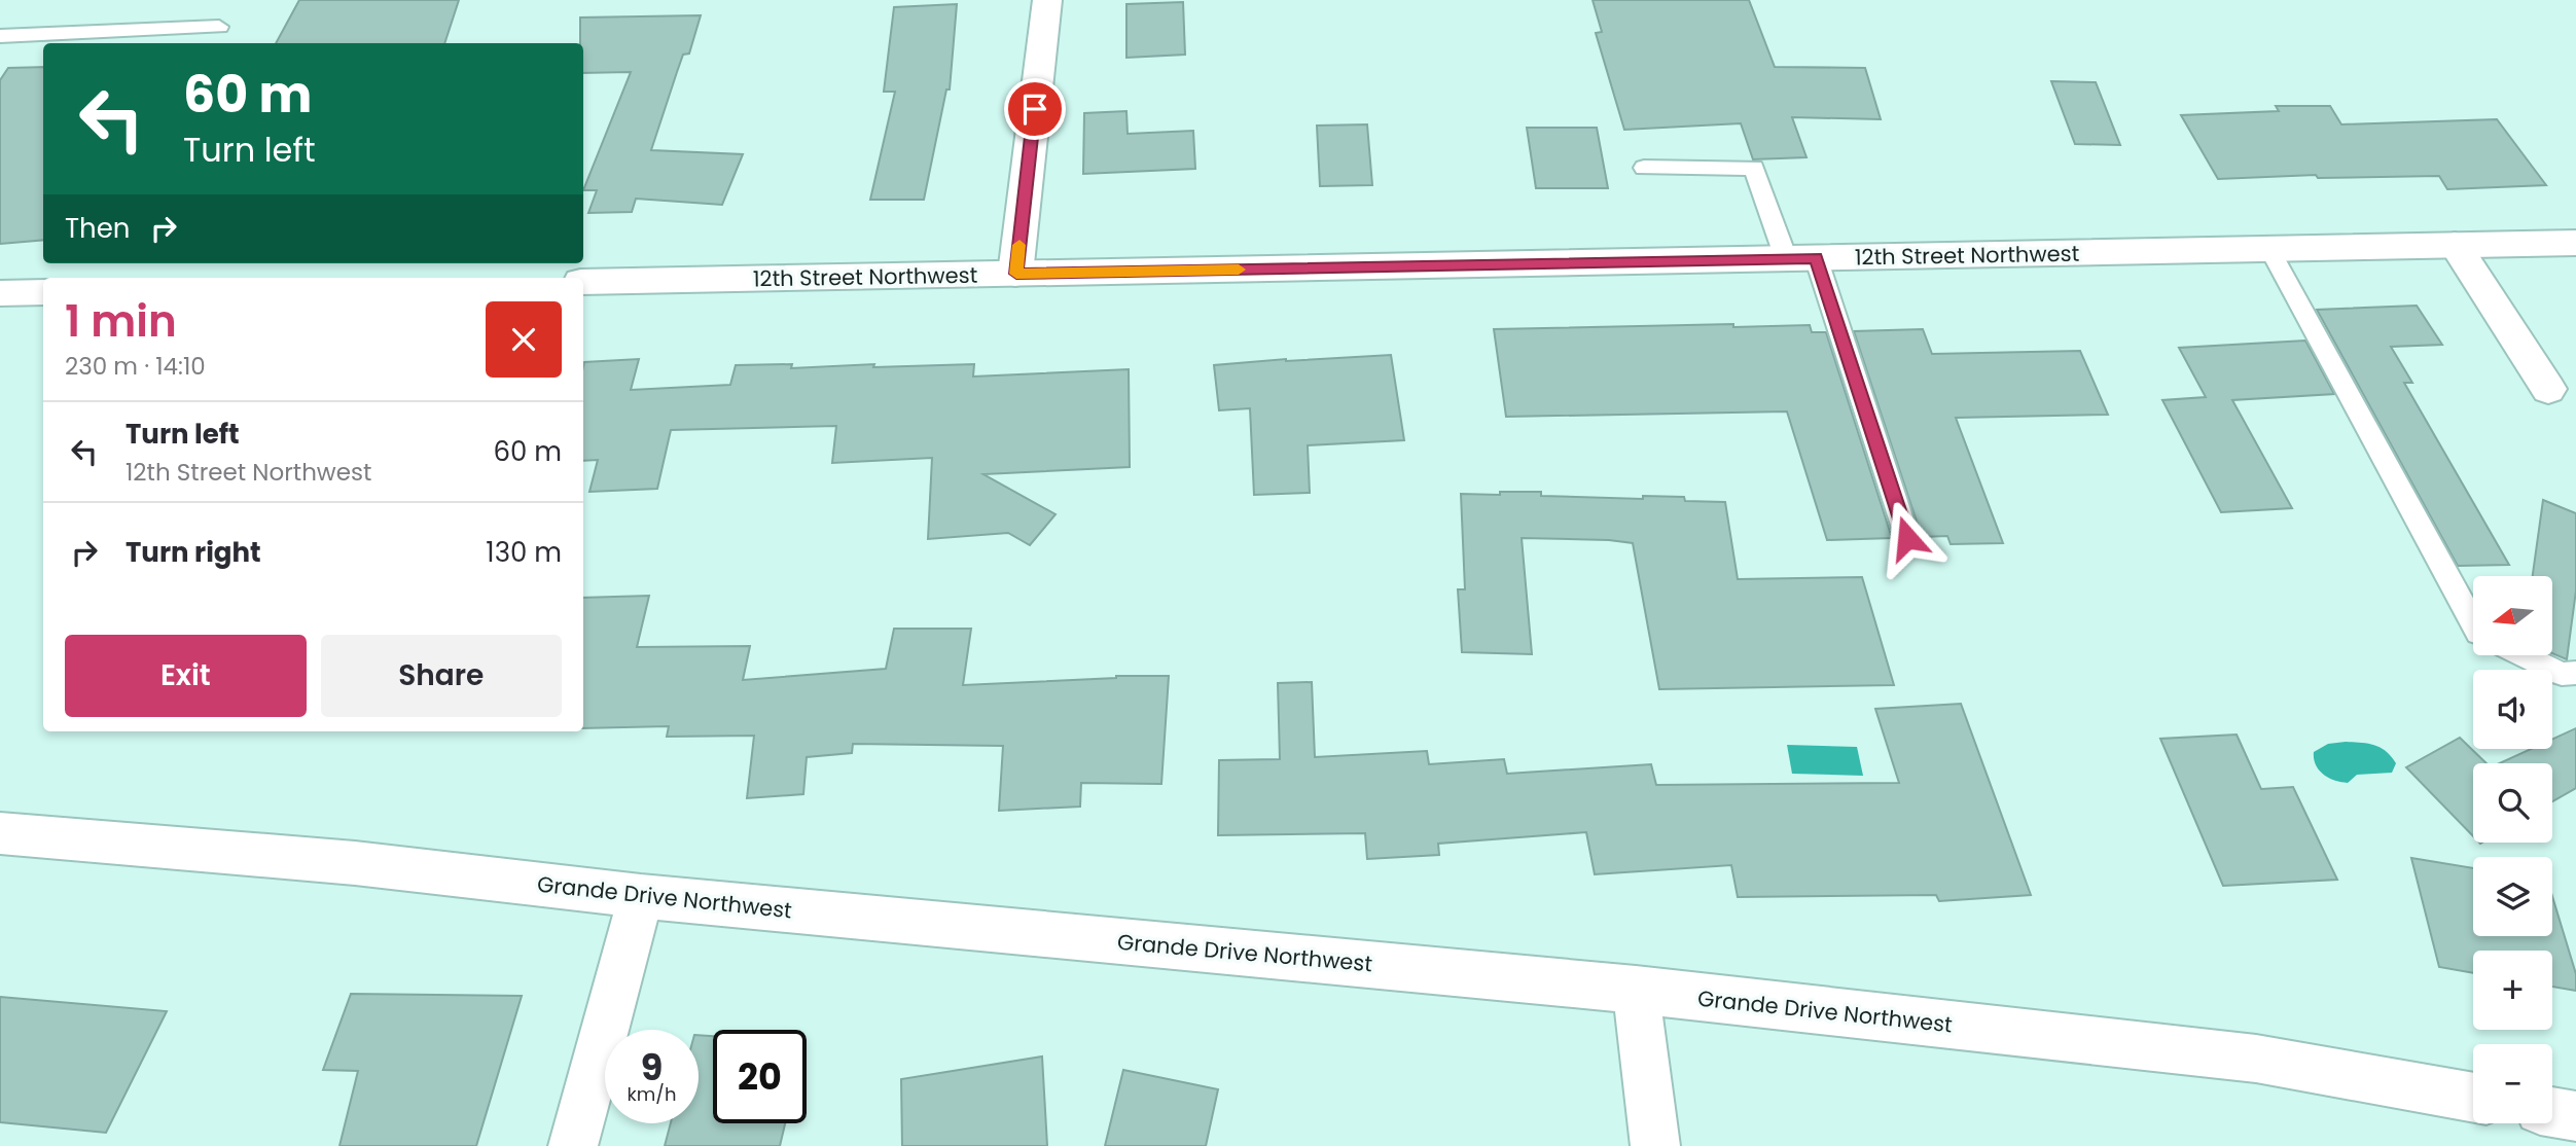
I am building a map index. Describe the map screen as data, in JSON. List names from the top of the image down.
{
  "streets": {
    "street": ["12th Street Northwest", "Grande Drive Northwest"]
  },
  "north": "left",
  "page": {
    "turn": ["60 m", "Turn left"],
    "then": "Then",
    "heading": ["1 min", "230 m · 14:10"],
    "list": [
      {
        "name": "Turn left",
        "note": "12th Street Northwest",
        "value": "60 m"
      },
      {
        "name": "Turn right",
        "value": "130 m"
      }
    ],
    "map_buttons": ["+", "−"],
    "buttons": ["Exit", "Share"],
    "speed": "9 km/h",
    "limit": "20"
  }
}
